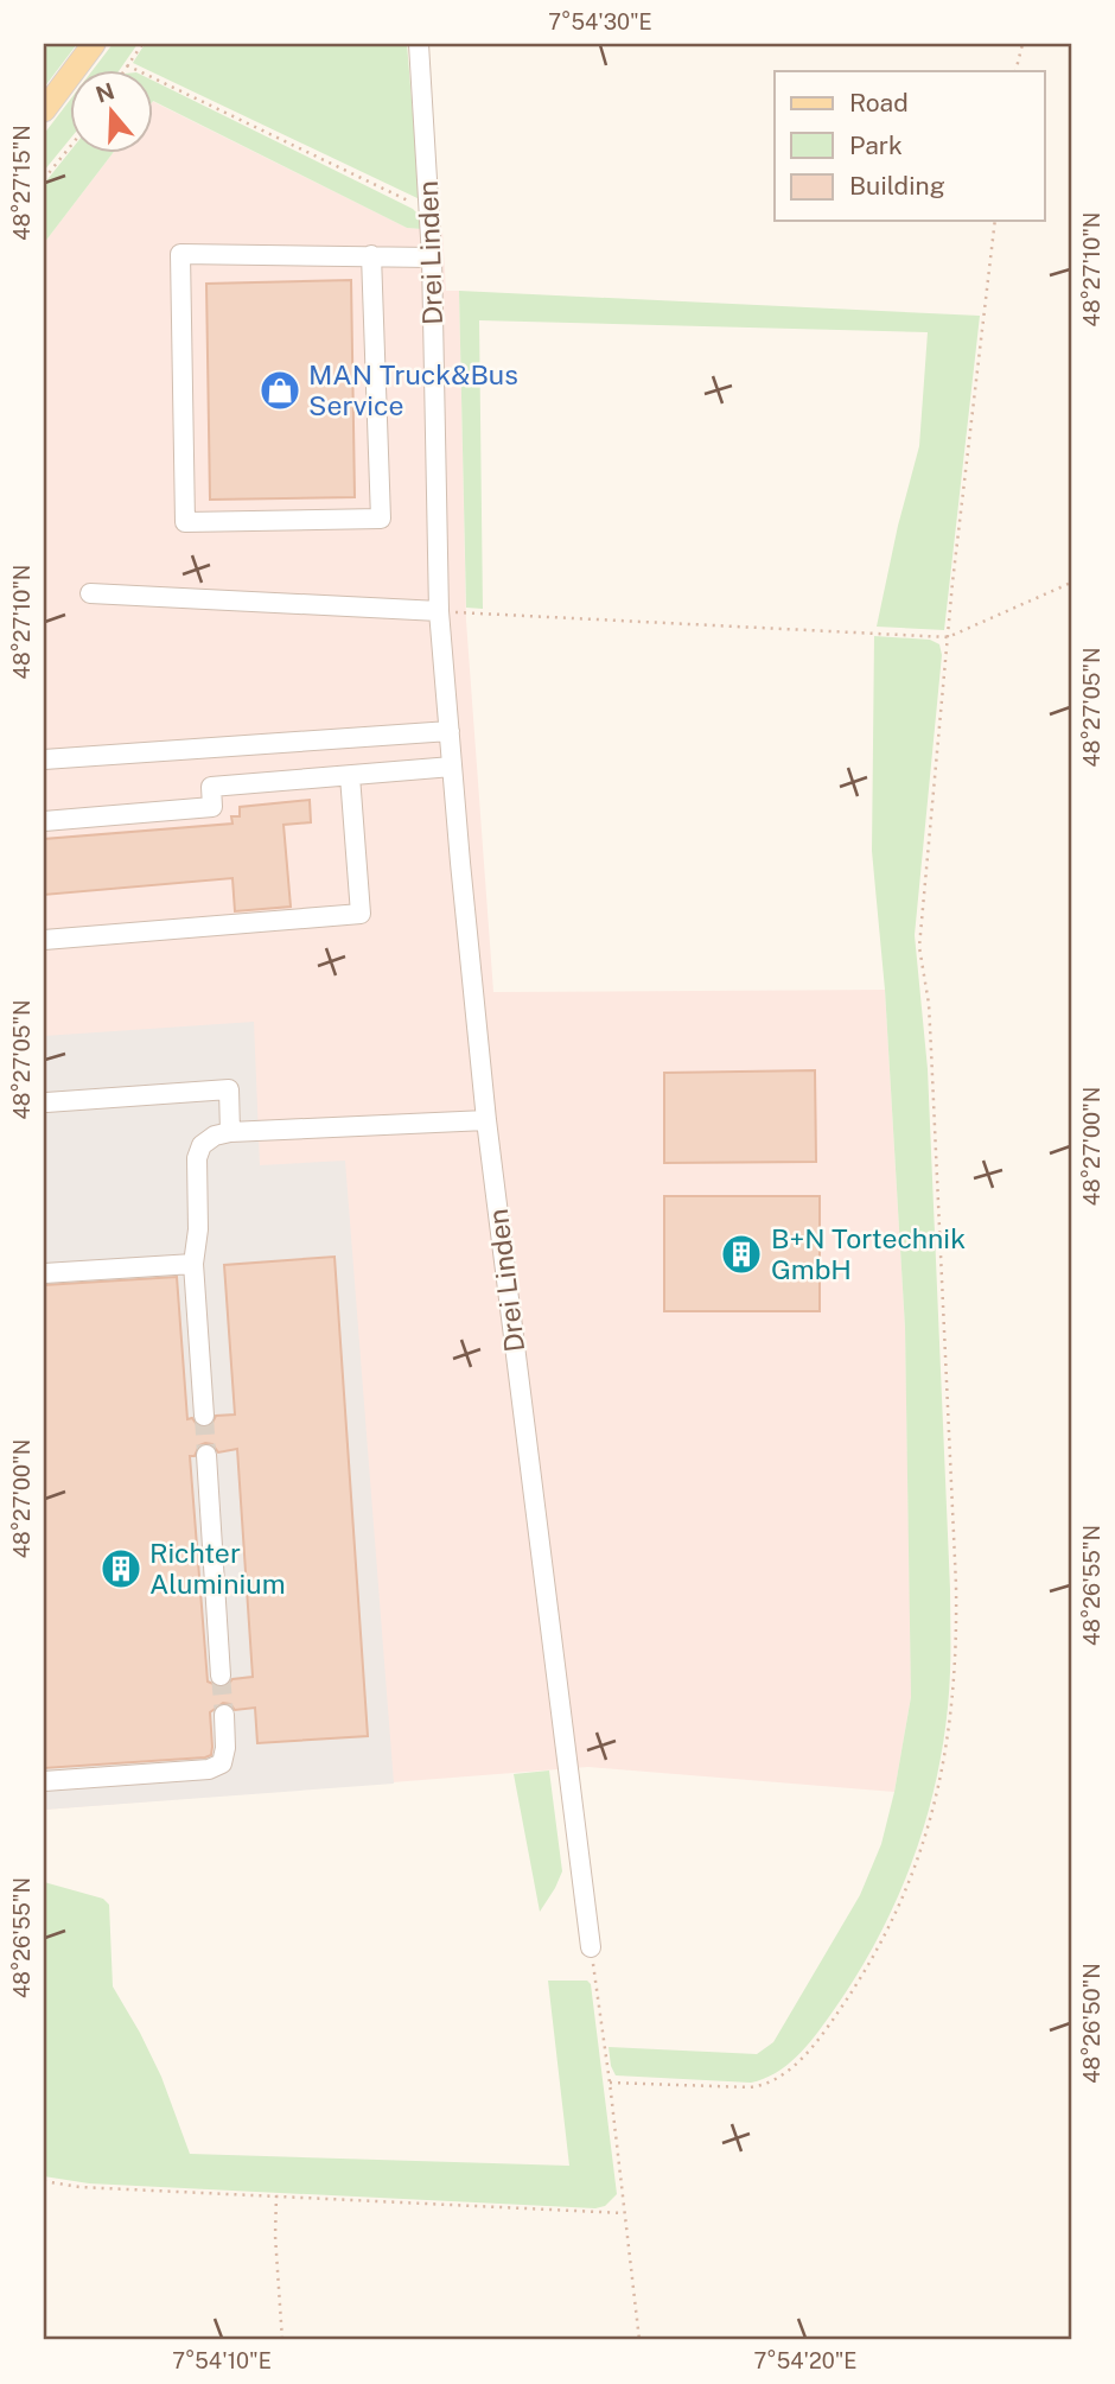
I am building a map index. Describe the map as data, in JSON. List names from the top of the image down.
{
  "streets": {
    "street": ["Drei Linden"]
  },
  "places": {
    "shop": ["MAN Truck&Bus Service"],
    "building": ["B+N Tortechnik GmbH", "Richter Aluminium"]
  },
  "legend": ["Road", "Park", "Building"],
  "north": "top",
  "coordinates": [
    "7°54'30\"E",
    "48°27'15\"N",
    "48°27'10\"N",
    "48°27'05\"N",
    "48°27'00\"N",
    "48°26'55\"N",
    "48°26'50\"N",
    "7°54'10\"E",
    "7°54'20\"E"
  ]
}
